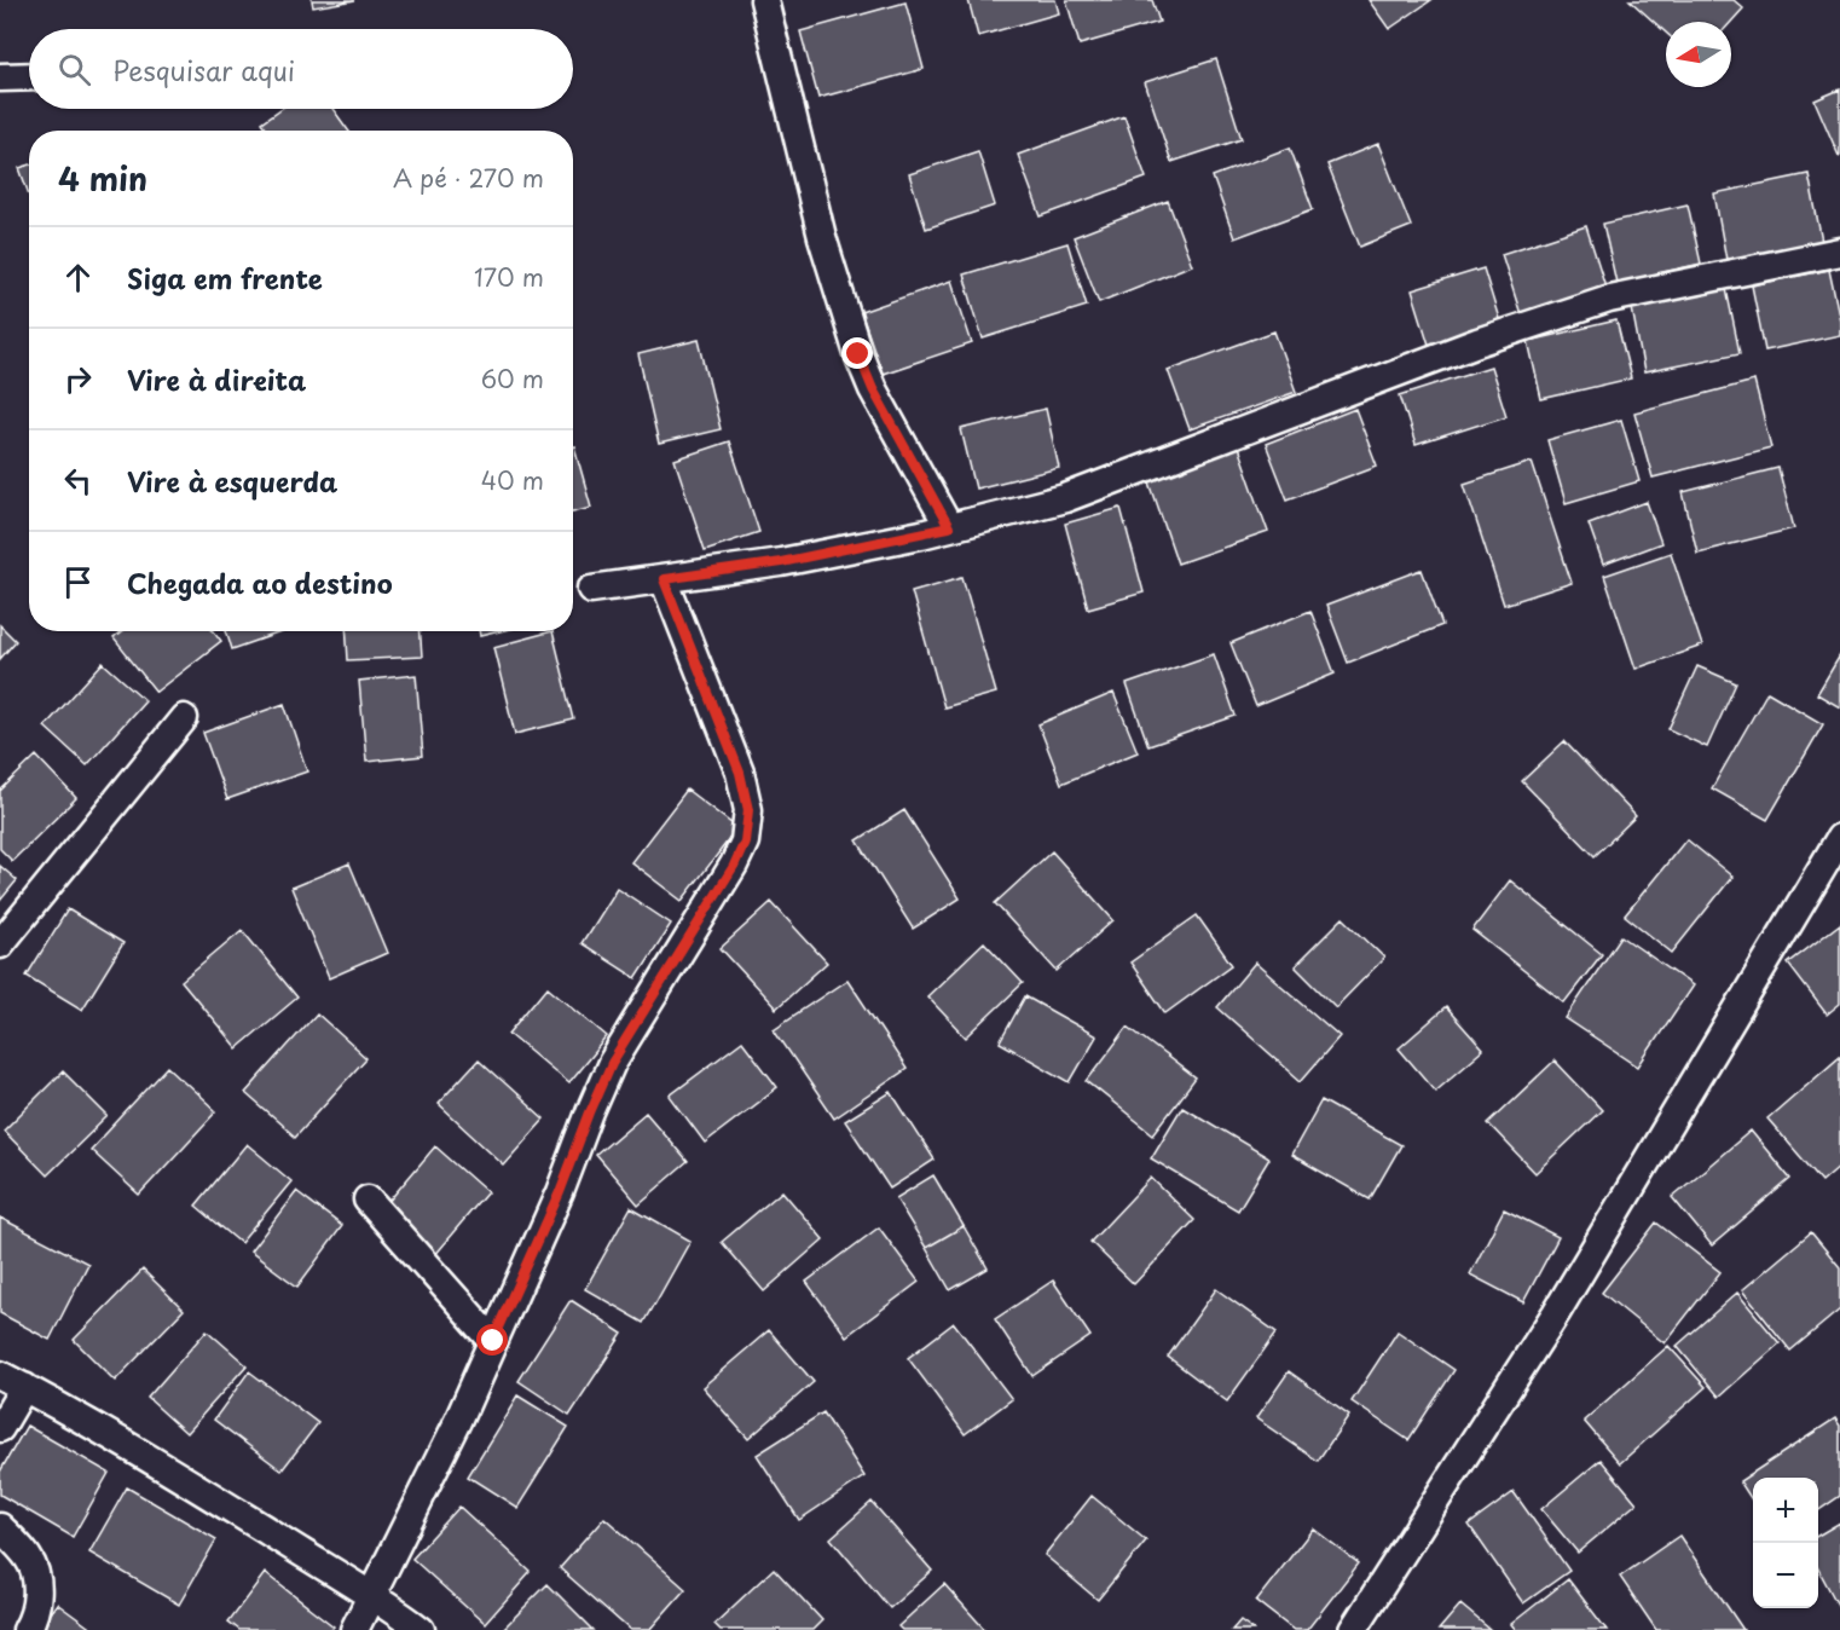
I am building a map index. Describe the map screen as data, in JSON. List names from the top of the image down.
{
  "north": "left",
  "page": {
    "search": "Pesquisar aqui",
    "heading": ["4 min", "A pé · 270 m"],
    "list": [
      ["Siga em frente", "170 m"],
      ["Vire à direita", "60 m"],
      ["Vire à esquerda", "40 m"],
      "Chegada ao destino"
    ],
    "map_buttons": ["+", "−"]
  }
}
